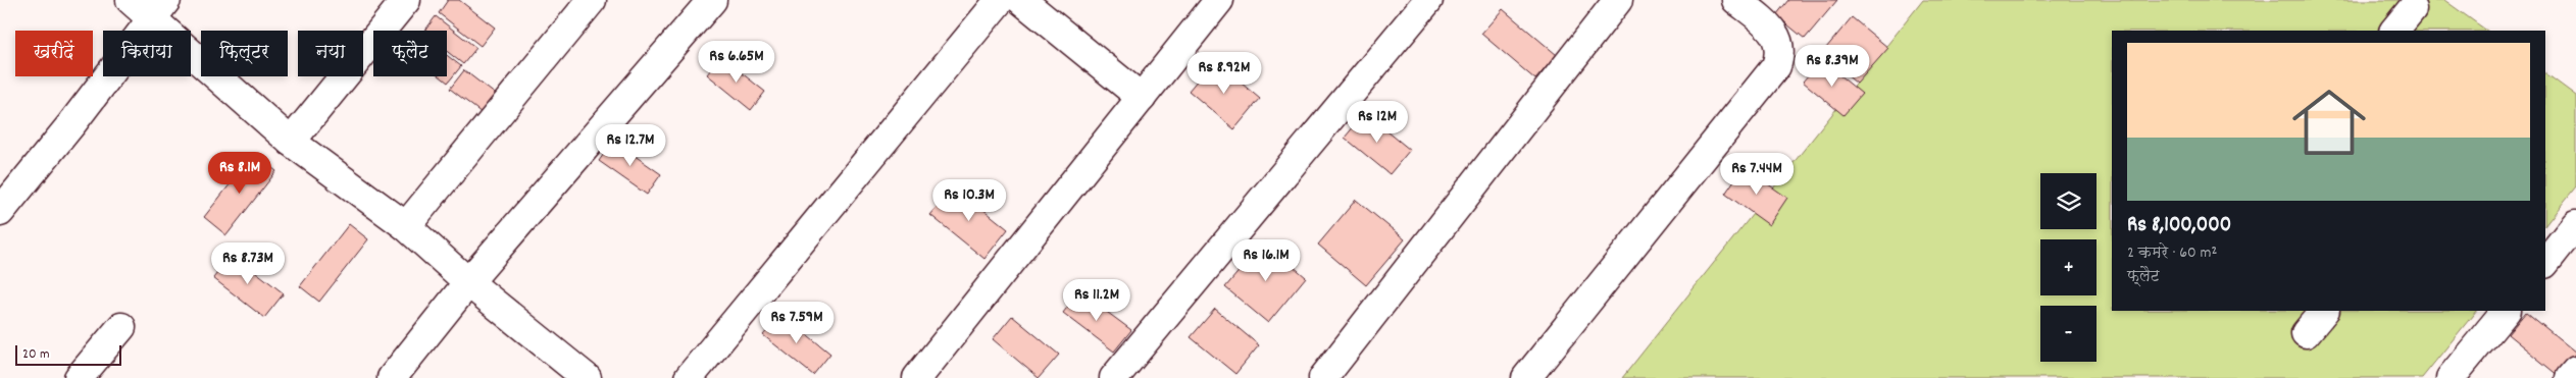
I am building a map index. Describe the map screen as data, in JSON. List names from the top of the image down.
{
  "scale_bar": "20 m",
  "page": {
    "chip": [
      "खरीदें",
      "किराया",
      "फ़िल्टर",
      "नया",
      "फ़्लैट"
    ],
    "list": [
      {
        "name": "Rs 8,100,000",
        "note": "2 कमरे · 60 m² · फ़्लैट"
      }
    ],
    "price": [
      "Rs 6.65M",
      "Rs 8.39M",
      "Rs 8.92M",
      "Rs 12M",
      "Rs 12.7M",
      "Rs 8.1M",
      "Rs 7.44M",
      "Rs 10.3M",
      "Rs 16.1M",
      "Rs 8.73M",
      "Rs 11.2M",
      "Rs 7.59M"
    ],
    "map_buttons": ["+", "−"],
    "scale": "20 m"
  }
}
